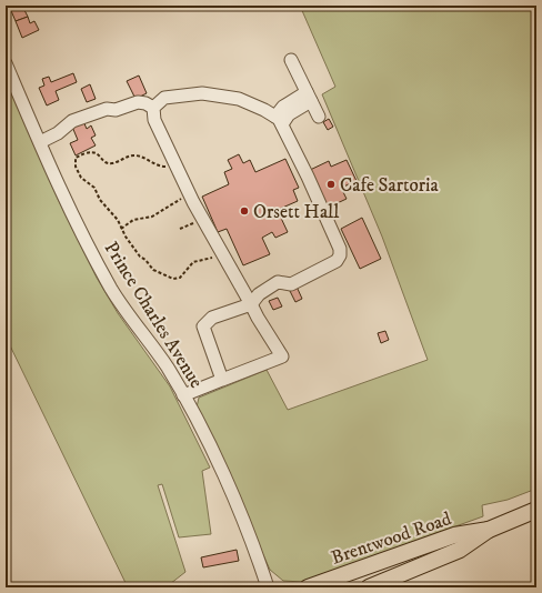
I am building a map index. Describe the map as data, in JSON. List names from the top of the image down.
{
  "streets": {
    "main road": ["Brentwood Road"],
    "street": ["Prince Charles Avenue"]
  },
  "places": ["Cafe Sartoria", "Orsett Hall"]
}
